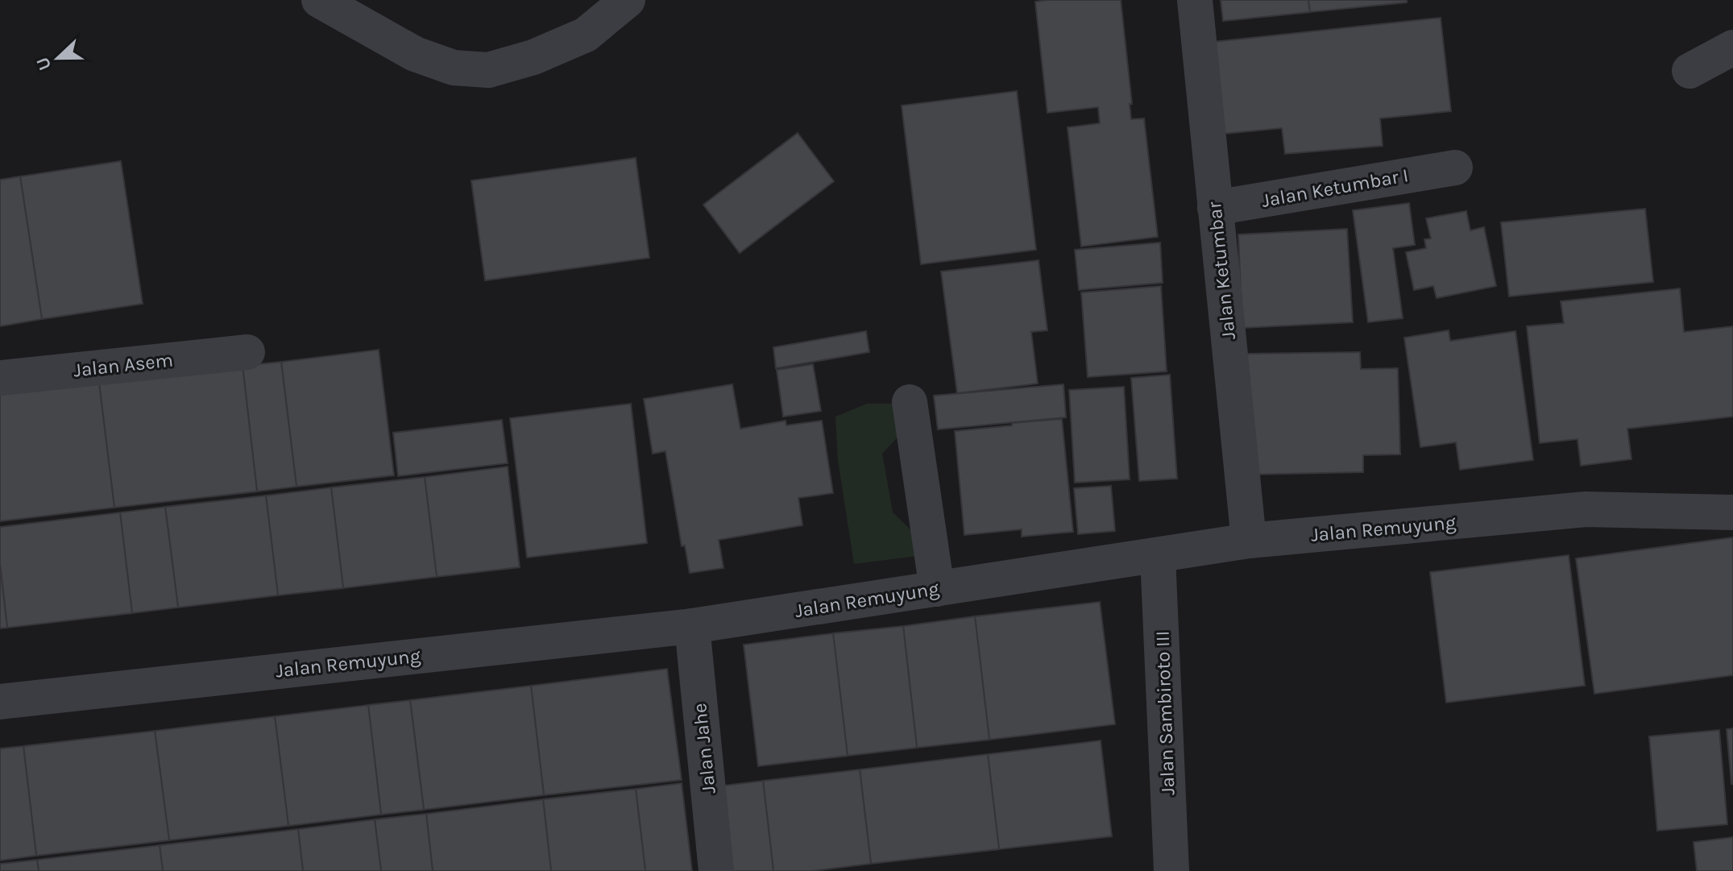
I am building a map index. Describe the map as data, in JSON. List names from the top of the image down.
{
  "streets": {
    "street": [
      "Jalan Ketumbar I",
      "Jalan Ketumbar",
      "Jalan Asem",
      "Jalan Remuyung",
      "Jalan Sambiroto III",
      "Jalan Jahe"
    ]
  },
  "crossings": [
    ["Jalan Ketumbar I", "Jalan Ketumbar"],
    ["Jalan Ketumbar", "Jalan Remuyung"],
    ["Jalan Remuyung", "Jalan Sambiroto III"],
    ["Jalan Remuyung", "Jalan Jahe"]
  ],
  "north": "left"
}
